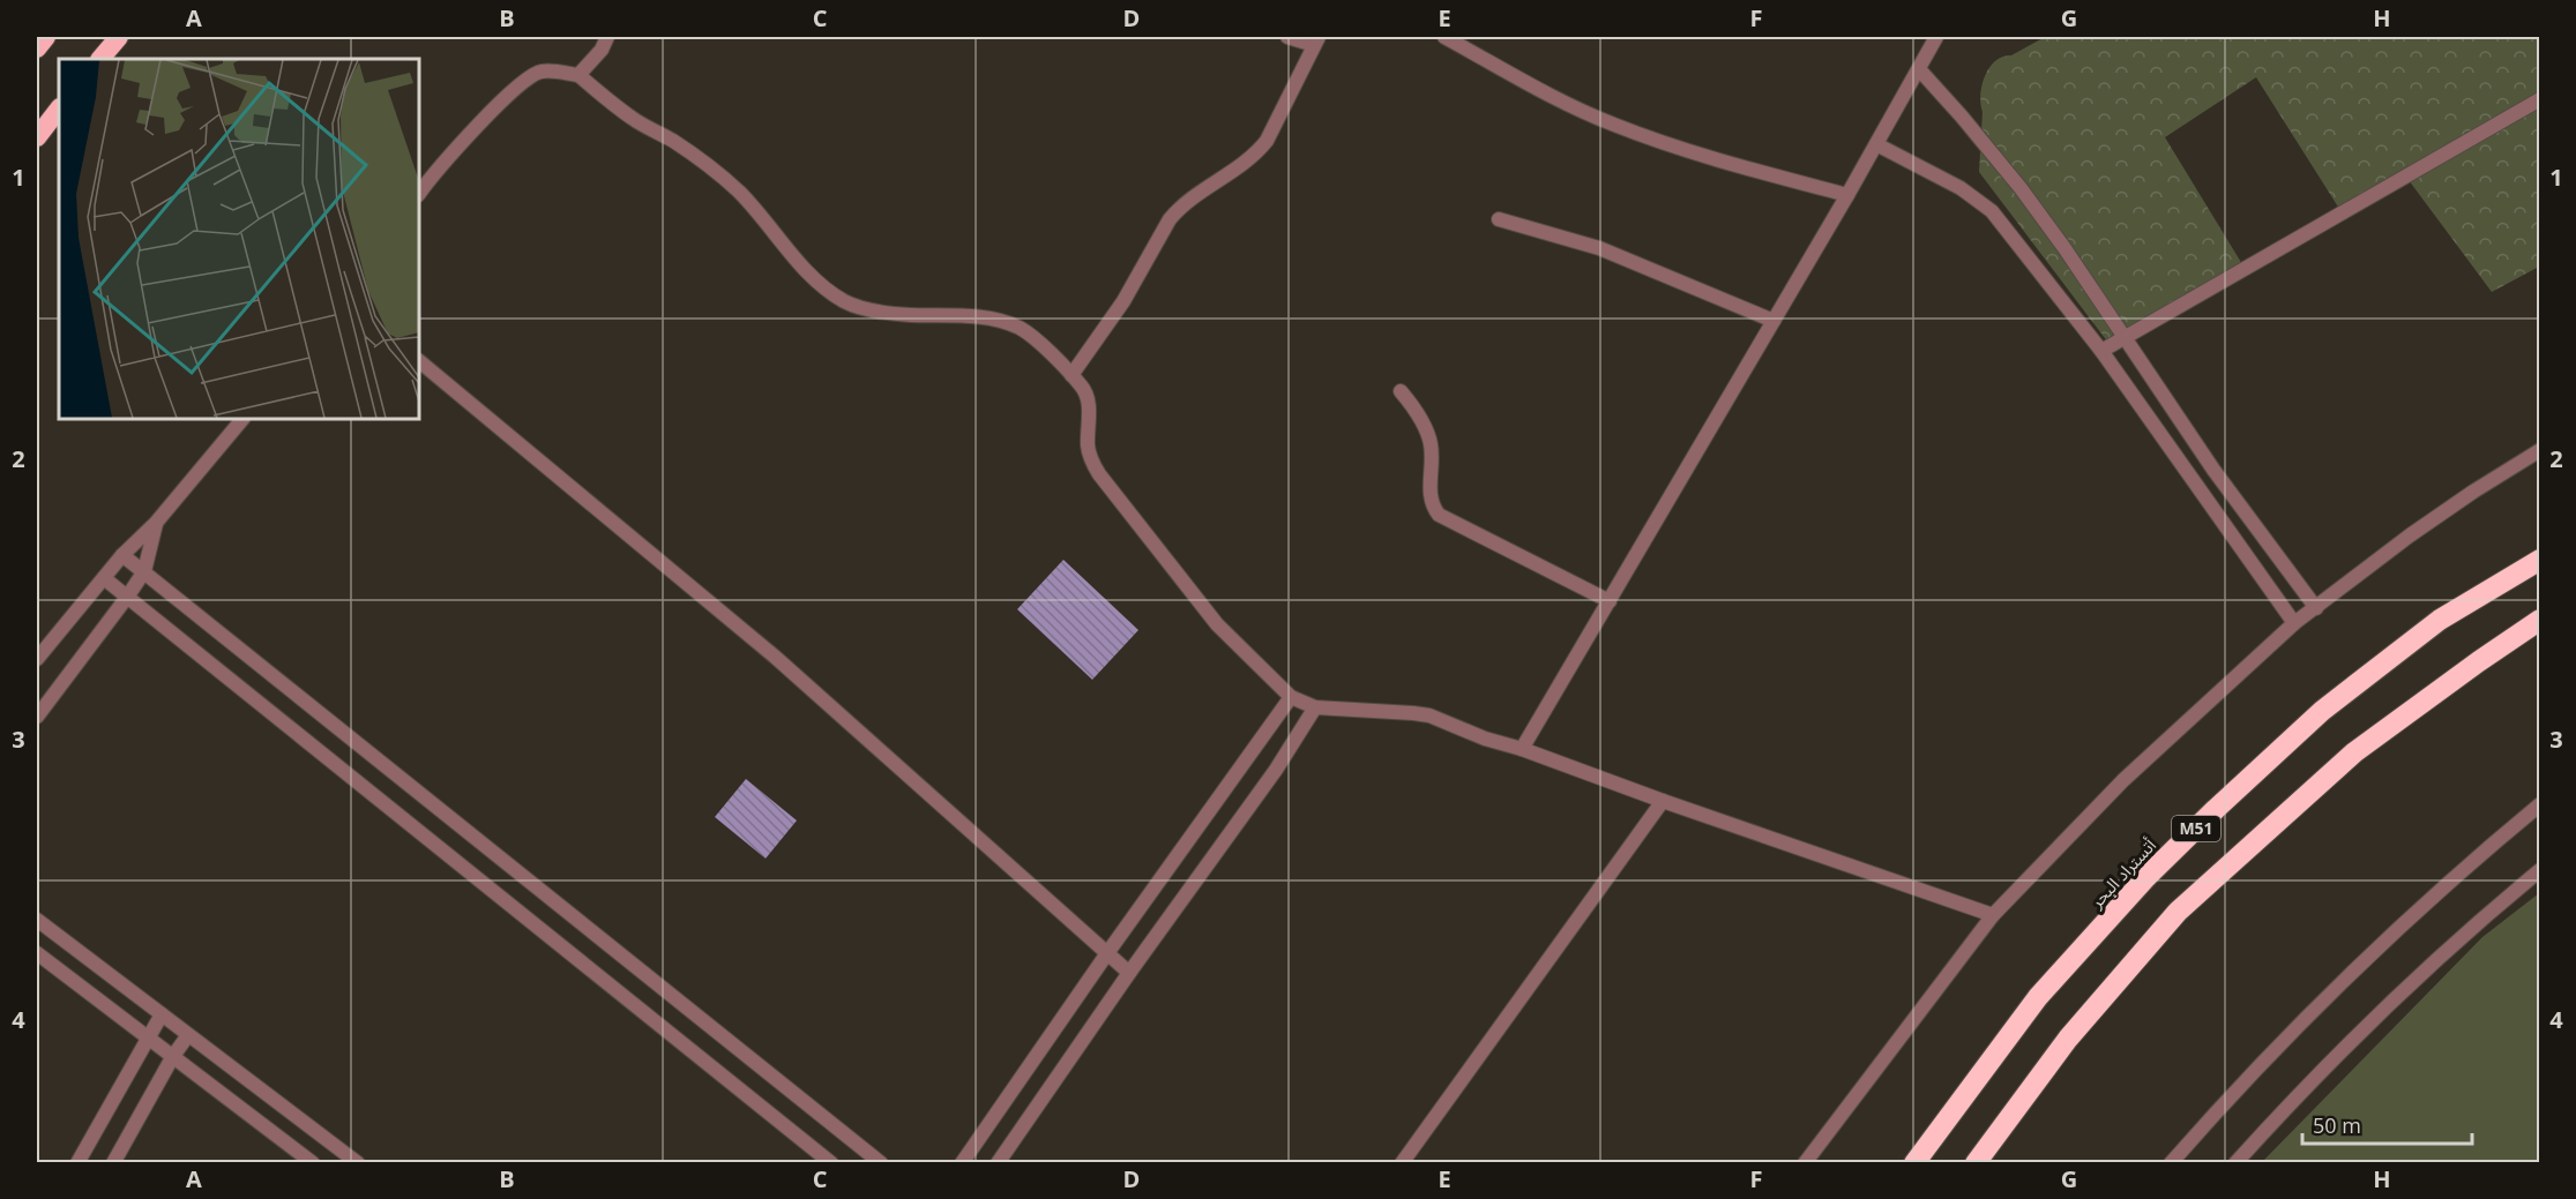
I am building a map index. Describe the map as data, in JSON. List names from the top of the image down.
{
  "streets": {
    "highway": ["M51", "أتستراد البحر"]
  },
  "scale_bar": "50 m",
  "grid": {
    "columns": [
      "A",
      "B",
      "C",
      "D",
      "E",
      "F",
      "G",
      "H"
    ],
    "rows": [
      "1",
      "2",
      "3",
      "4"
    ]
  }
}
